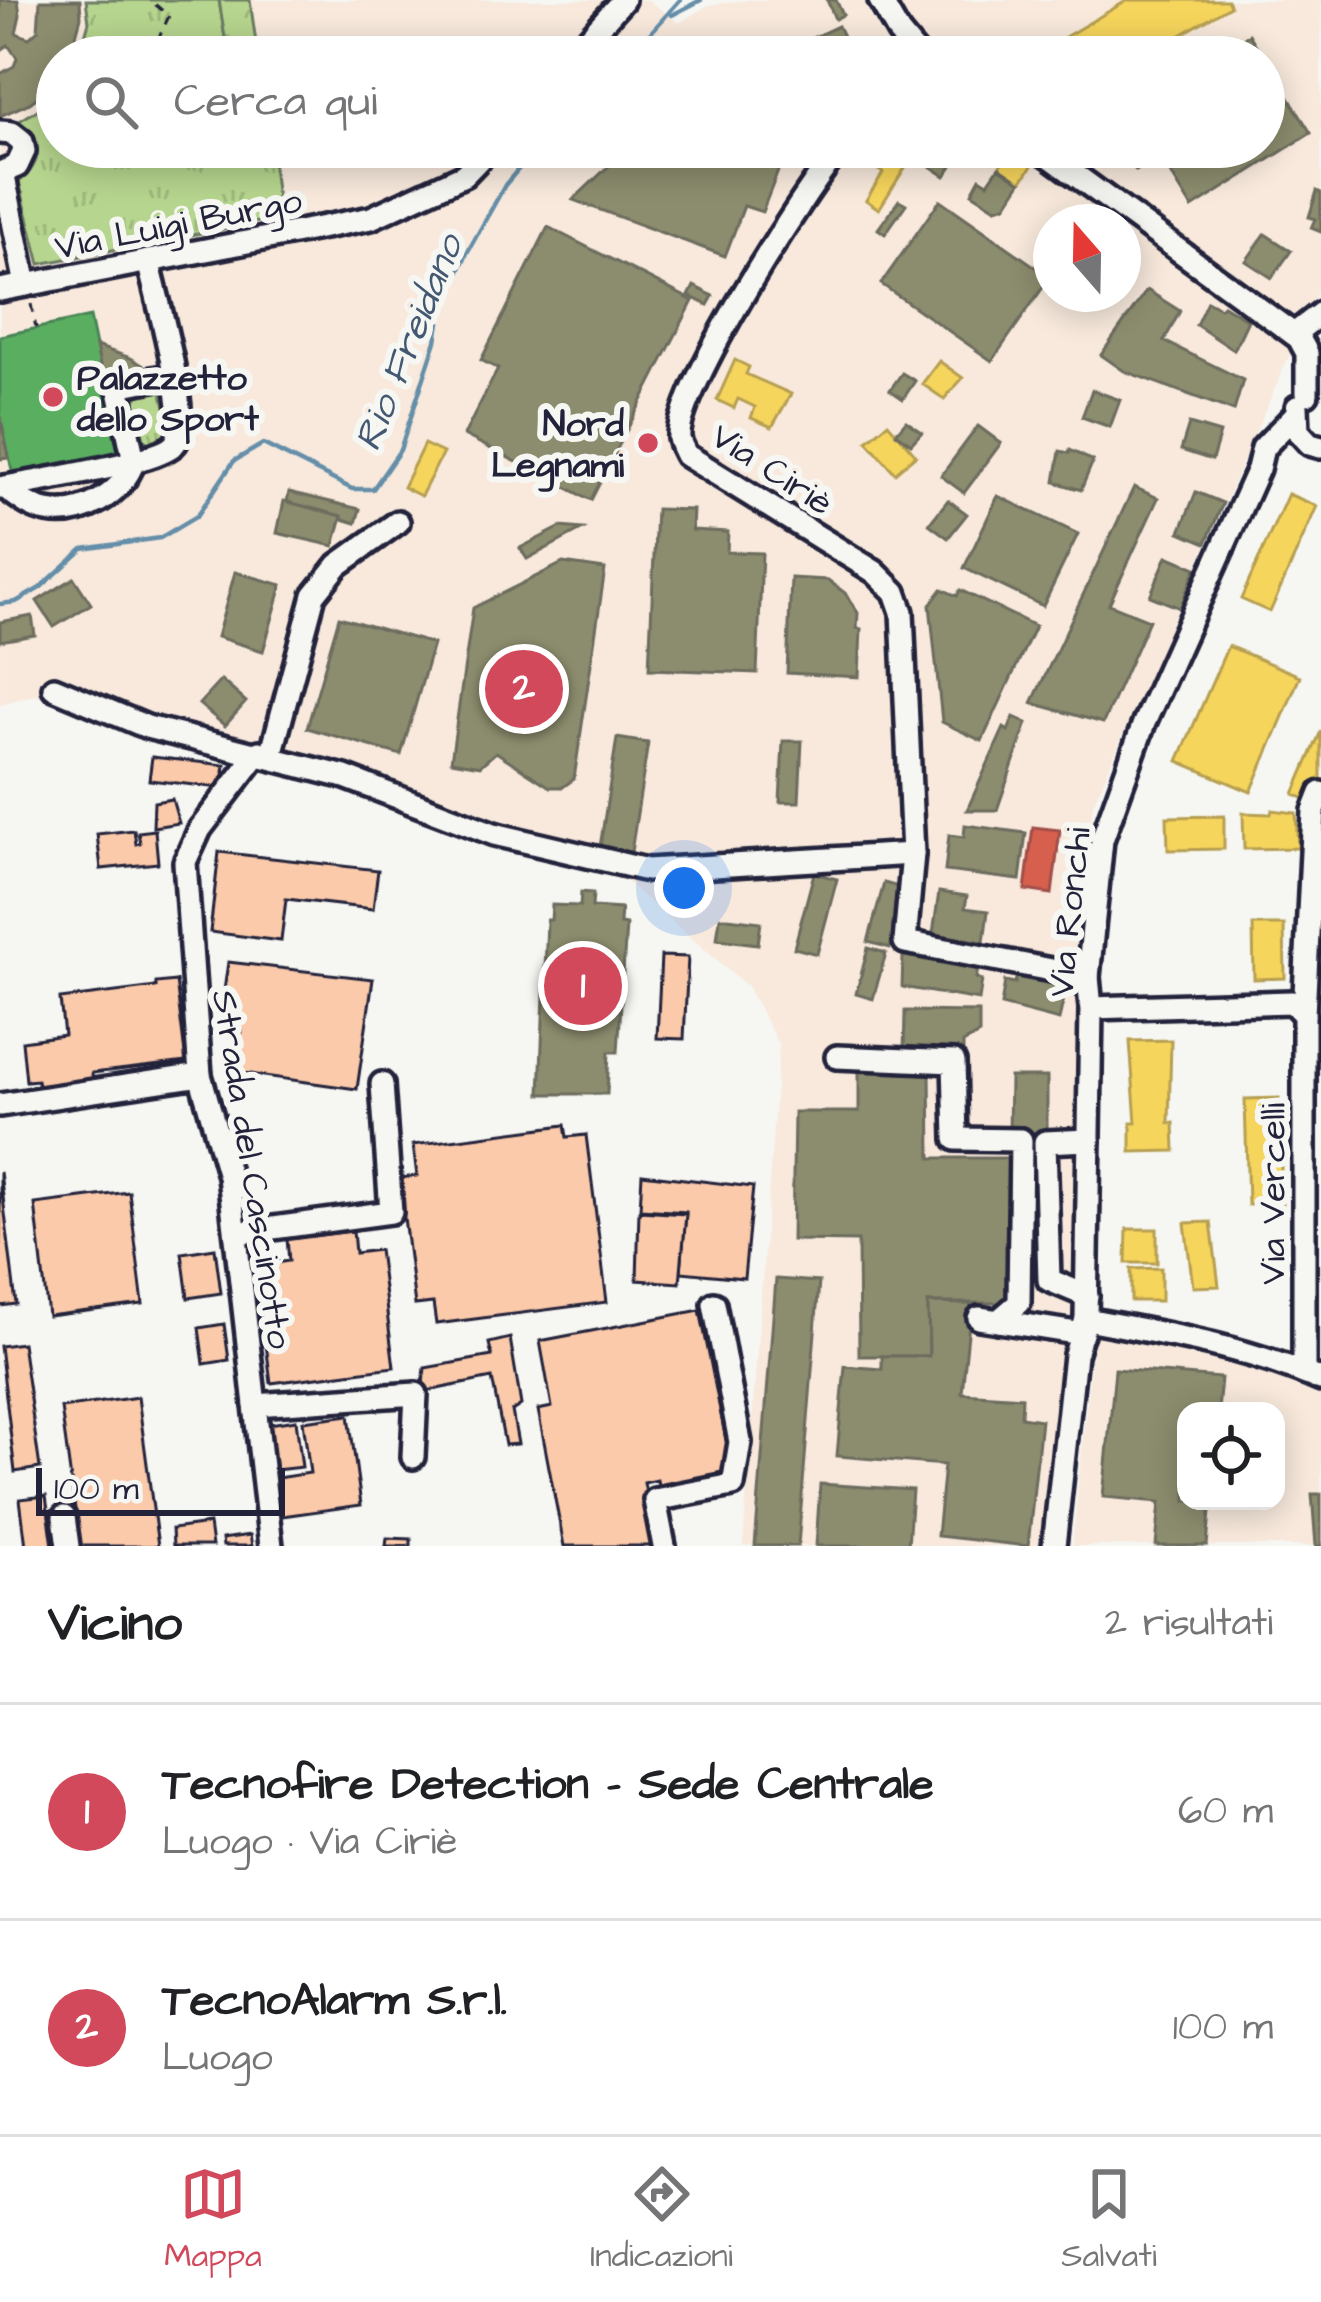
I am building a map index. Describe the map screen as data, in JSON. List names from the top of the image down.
{
  "streets": {
    "street": [
      "Via Luigi Burgo",
      "Via Ciriè",
      "Via Ronchi",
      "Strada del Cascinotto",
      "Via Vercelli"
    ]
  },
  "crossings": [
    ["Via Ciriè", "Via Ronchi"]
  ],
  "water": ["Rio Freidano"],
  "places": ["Palazzetto dello Sport", "Nord Legnami"],
  "scale_bar": "100 m",
  "north": "top",
  "page": {
    "search": "Cerca qui",
    "pins": ["2", "1"],
    "scale": "100 m",
    "heading": ["Vicino", "2 risultati"],
    "list": [
      {
        "mark": "1",
        "name": "Tecnofire Detection - Sede Centrale",
        "note": "Luogo · Via Ciriè",
        "value": "60 m"
      },
      {
        "mark": "2",
        "name": "TecnoAlarm S.r.l.",
        "note": "Luogo",
        "value": "100 m"
      }
    ],
    "nav": ["Mappa", "Indicazioni", "Salvati"]
  }
}
